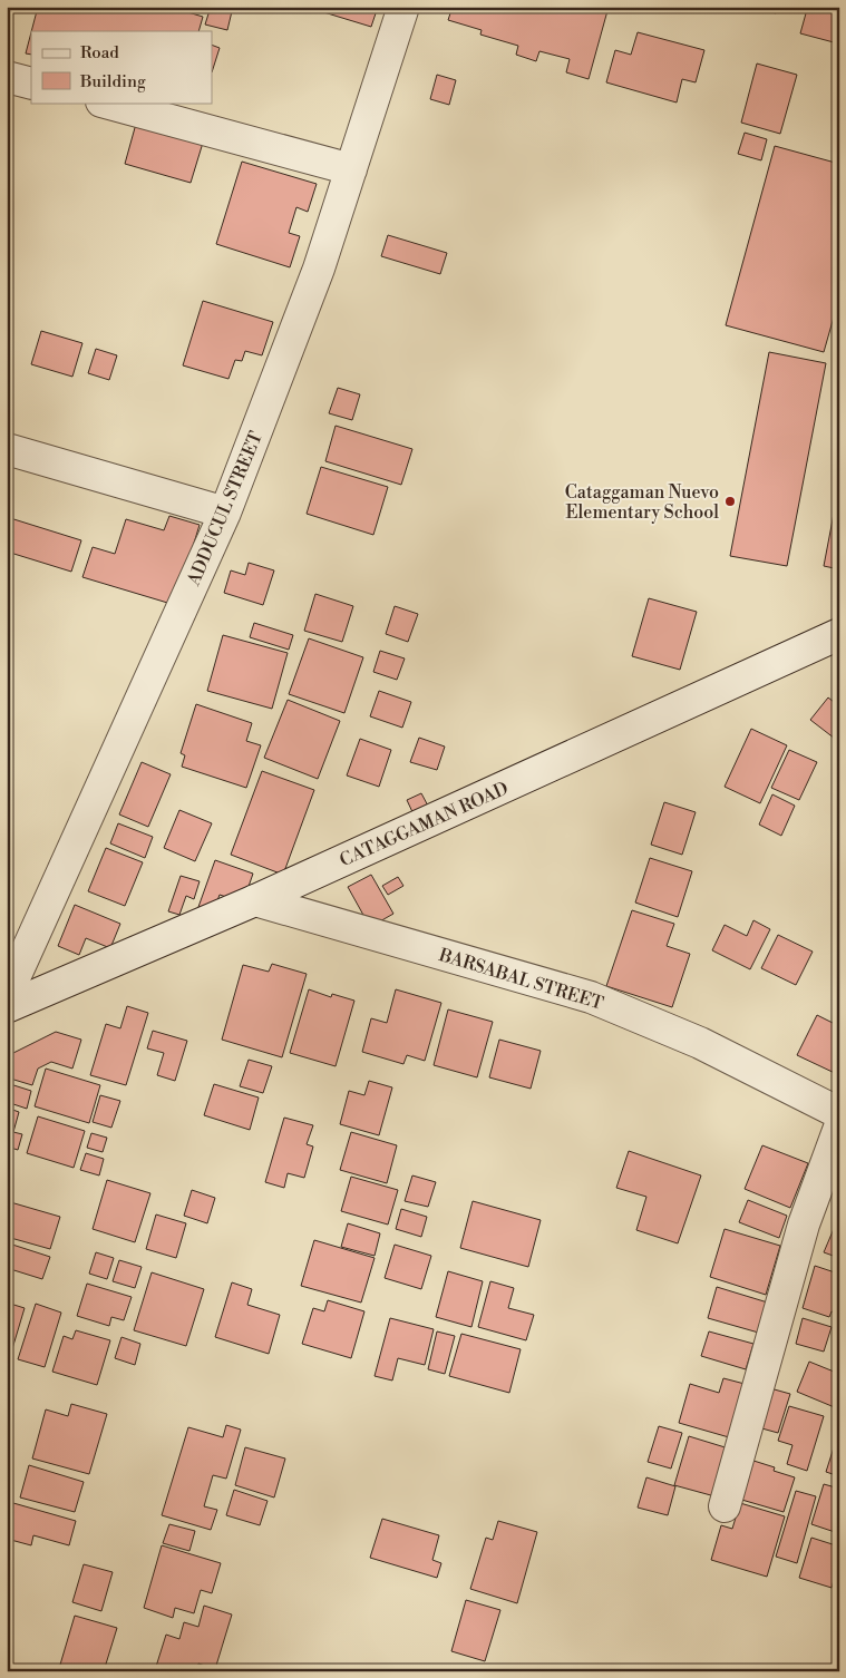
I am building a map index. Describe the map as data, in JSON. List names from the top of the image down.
{
  "streets": {
    "street": ["ADDUCUL STREET", "CATAGGAMAN ROAD", "BARSABAL STREET"]
  },
  "crossings": [
    ["CATAGGAMAN ROAD", "BARSABAL STREET"]
  ],
  "places": ["Cataggaman Nuevo Elementary School"],
  "legend": ["Road", "Building"]
}
